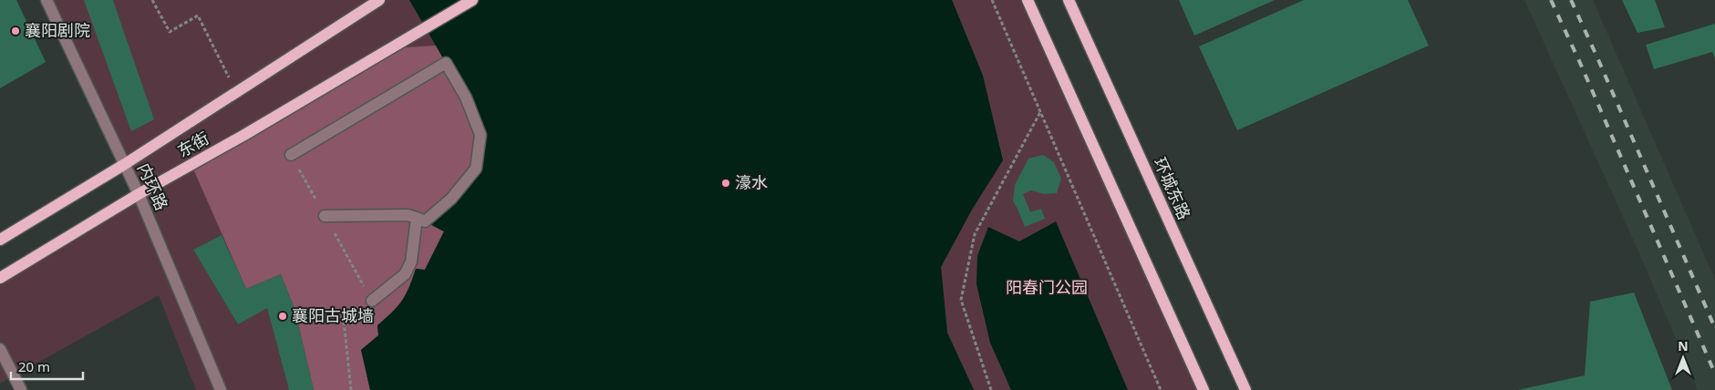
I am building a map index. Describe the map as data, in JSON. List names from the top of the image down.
{
  "streets": {
    "main road": ["东街", "环城东路"],
    "street": ["内环路"]
  },
  "crossings": [
    ["东街", "内环路"]
  ],
  "parks": ["阳春门公园"],
  "places": ["襄阳剧院", "濠水", "襄阳古城墙"],
  "scale_bar": "20 m",
  "north": "top"
}
